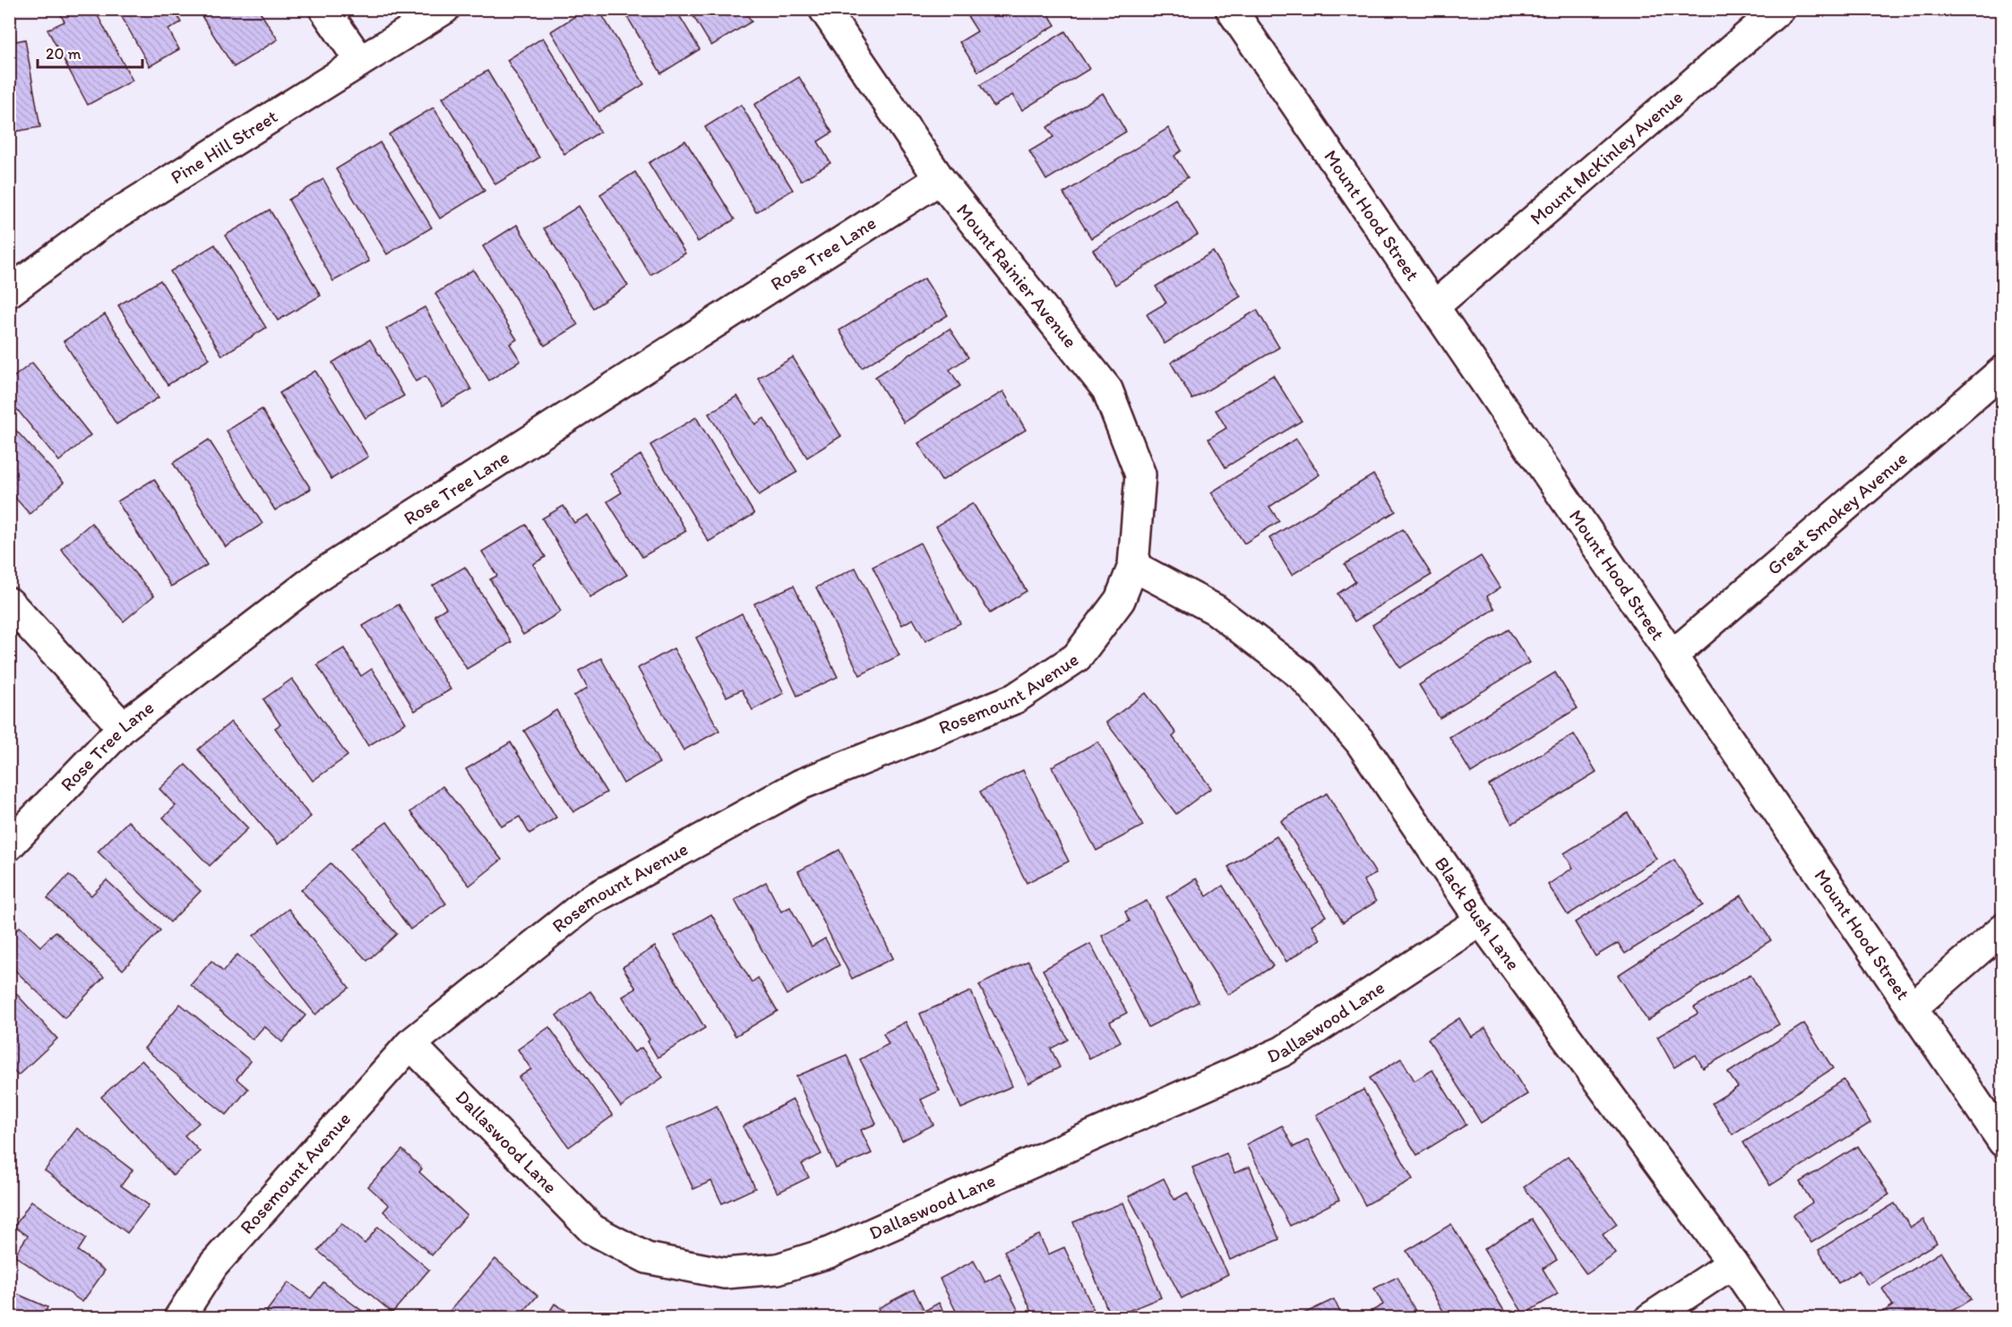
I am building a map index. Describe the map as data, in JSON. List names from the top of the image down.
{
  "streets": {
    "street": [
      "Pine Hill Street",
      "Mount McKinley Avenue",
      "Mount Hood Street",
      "Rose Tree Lane",
      "Mount Rainier Avenue",
      "Great Smokey Avenue",
      "Rosemount Avenue",
      "Black Bush Lane",
      "Dallaswood Lane"
    ]
  },
  "crossings": [
    ["Mount McKinley Avenue", "Mount Hood Street"],
    ["Mount Hood Street", "Great Smokey Avenue"],
    ["Rose Tree Lane", "Mount Rainier Avenue"],
    ["Mount Rainier Avenue", "Rosemount Avenue"],
    ["Mount Rainier Avenue", "Black Bush Lane"],
    ["Rosemount Avenue", "Black Bush Lane"],
    ["Rosemount Avenue", "Dallaswood Lane"],
    ["Black Bush Lane", "Dallaswood Lane"]
  ],
  "scale_bar": "20 m"
}
